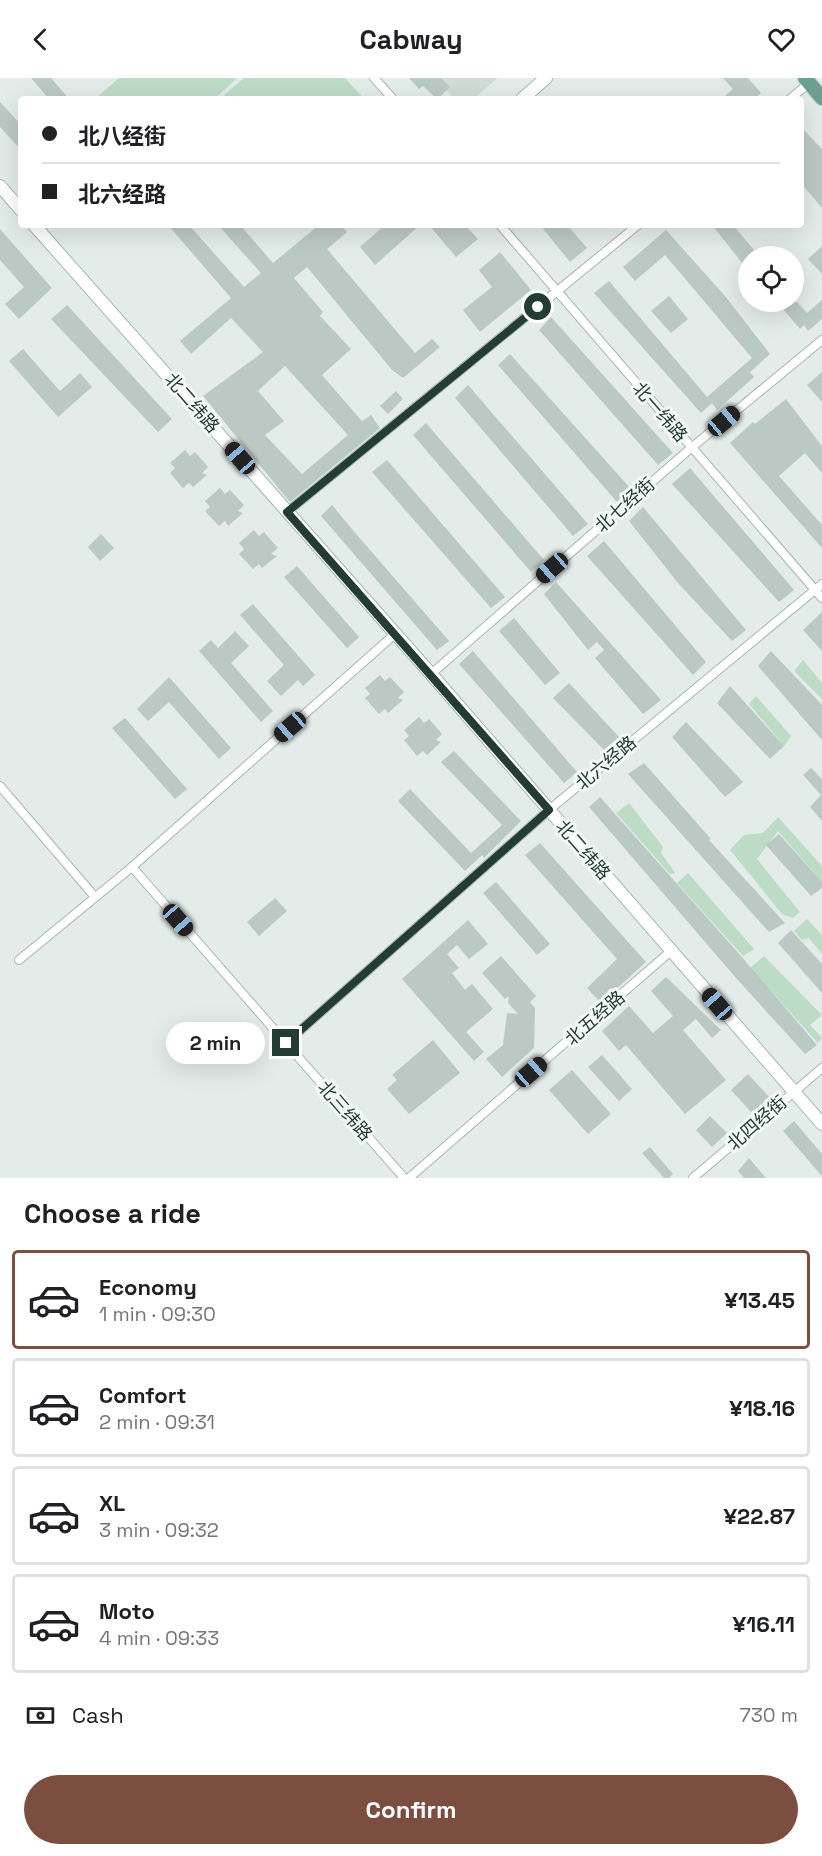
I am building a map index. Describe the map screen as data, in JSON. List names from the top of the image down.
{
  "streets": {
    "street": [
      "北二纬路",
      "北一纬路",
      "北七经街",
      "北六经路",
      "北五经路",
      "北三纬路",
      "北四经街"
    ]
  },
  "crossings": [
    ["北二纬路", "北七经街"],
    ["北二纬路", "北六经路"],
    ["北二纬路", "北五经路"],
    ["北二纬路", "北四经街"],
    ["北一纬路", "北七经街"],
    ["北一纬路", "北六经路"],
    ["北六经路", "北三纬路"],
    ["北五经路", "北三纬路"]
  ],
  "page": {
    "header": "Cabway",
    "banner": ["北八经街", "北六经路"],
    "bubble": "2 min",
    "heading": "Choose a ride",
    "list": [
      {
        "name": "Economy",
        "note": "1 min · 09:30",
        "value": "¥13.45"
      },
      {
        "name": "Comfort",
        "note": "2 min · 09:31",
        "value": "¥18.16"
      },
      {
        "name": "XL",
        "note": "3 min · 09:32",
        "value": "¥22.87"
      },
      {
        "name": "Moto",
        "note": "4 min · 09:33",
        "value": "¥16.11"
      }
    ],
    "pay": ["Cash", "730 m"],
    "buttons": "Confirm"
  }
}
